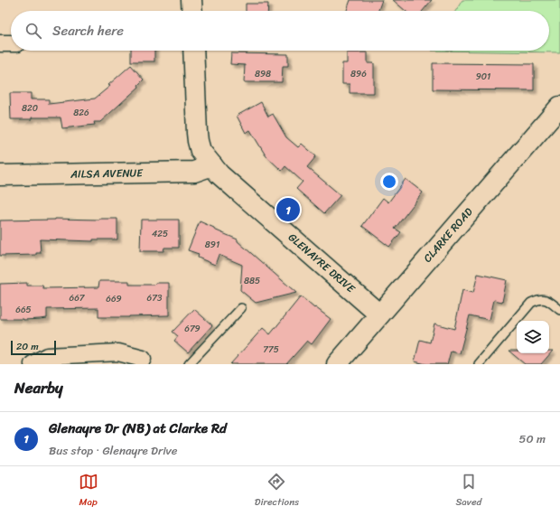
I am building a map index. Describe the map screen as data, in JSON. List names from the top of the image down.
{
  "streets": {
    "street": ["AILSA AVENUE", "CLARKE ROAD", "GLENAYRE DRIVE"]
  },
  "crossings": [
    ["AILSA AVENUE", "GLENAYRE DRIVE"],
    ["CLARKE ROAD", "GLENAYRE DRIVE"]
  ],
  "house_numbers": [
    "898",
    "896",
    "901",
    "820",
    "826",
    "425",
    "891",
    "885",
    "667",
    "673",
    "669",
    "665",
    "679",
    "775"
  ],
  "scale_bar": "20 m",
  "page": {
    "search": "Search here",
    "pins": "1",
    "scale": "20 m",
    "heading": "Nearby",
    "list": [
      {
        "mark": "1",
        "name": "Glenayre Dr (NB) at Clarke Rd",
        "note": "Bus stop · Glenayre Drive",
        "value": "50 m"
      }
    ],
    "nav": ["Map", "Directions", "Saved"]
  }
}
